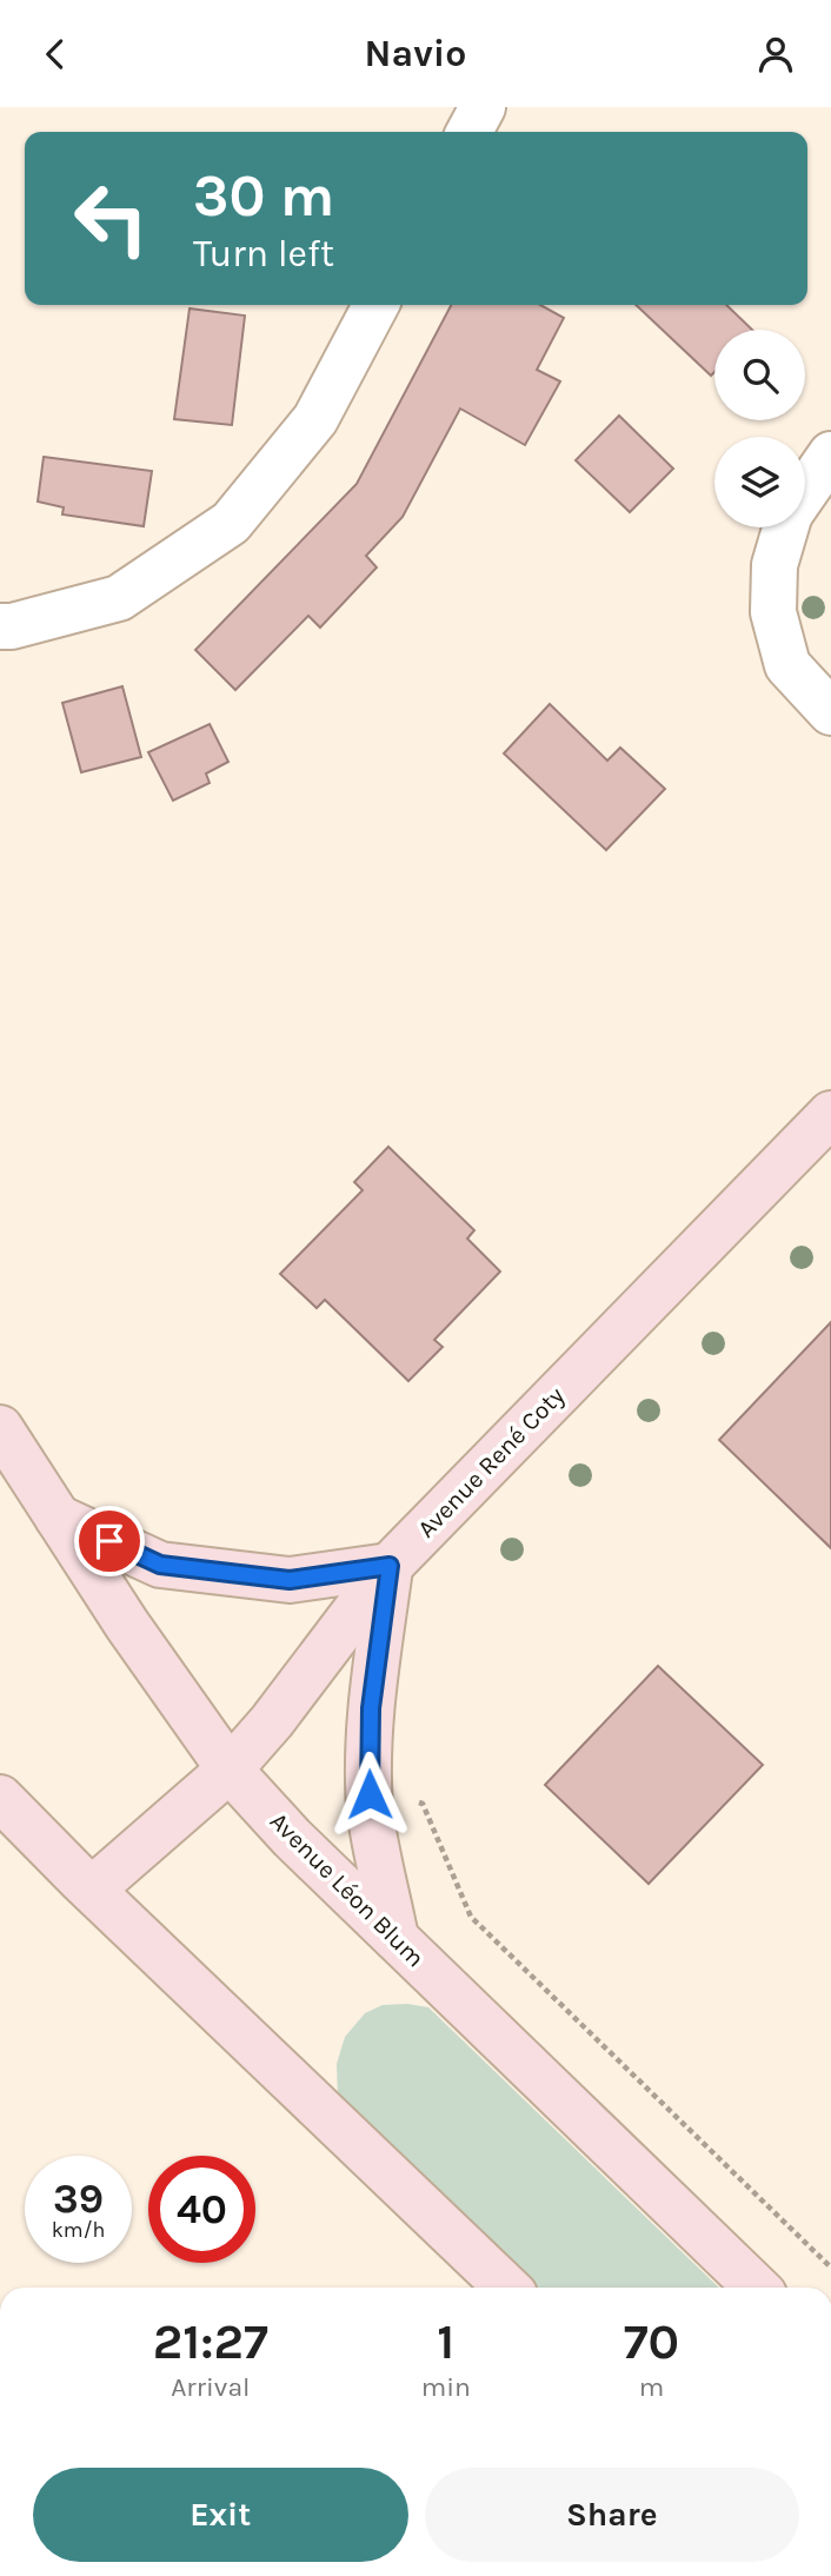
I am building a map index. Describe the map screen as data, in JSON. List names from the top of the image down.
{
  "streets": {
    "street": ["Avenue René Coty", "Avenue Léon Blum"]
  },
  "crossings": [
    ["Avenue René Coty", "Avenue Léon Blum"]
  ],
  "page": {
    "header": "Navio",
    "turn": ["30 m", "Turn left"],
    "speed": "39 km/h",
    "limit": "40",
    "eta": [
      "21:27",
      "Arrival",
      "1",
      "min",
      "70",
      "m"
    ],
    "buttons": ["Exit", "Share"]
  }
}
